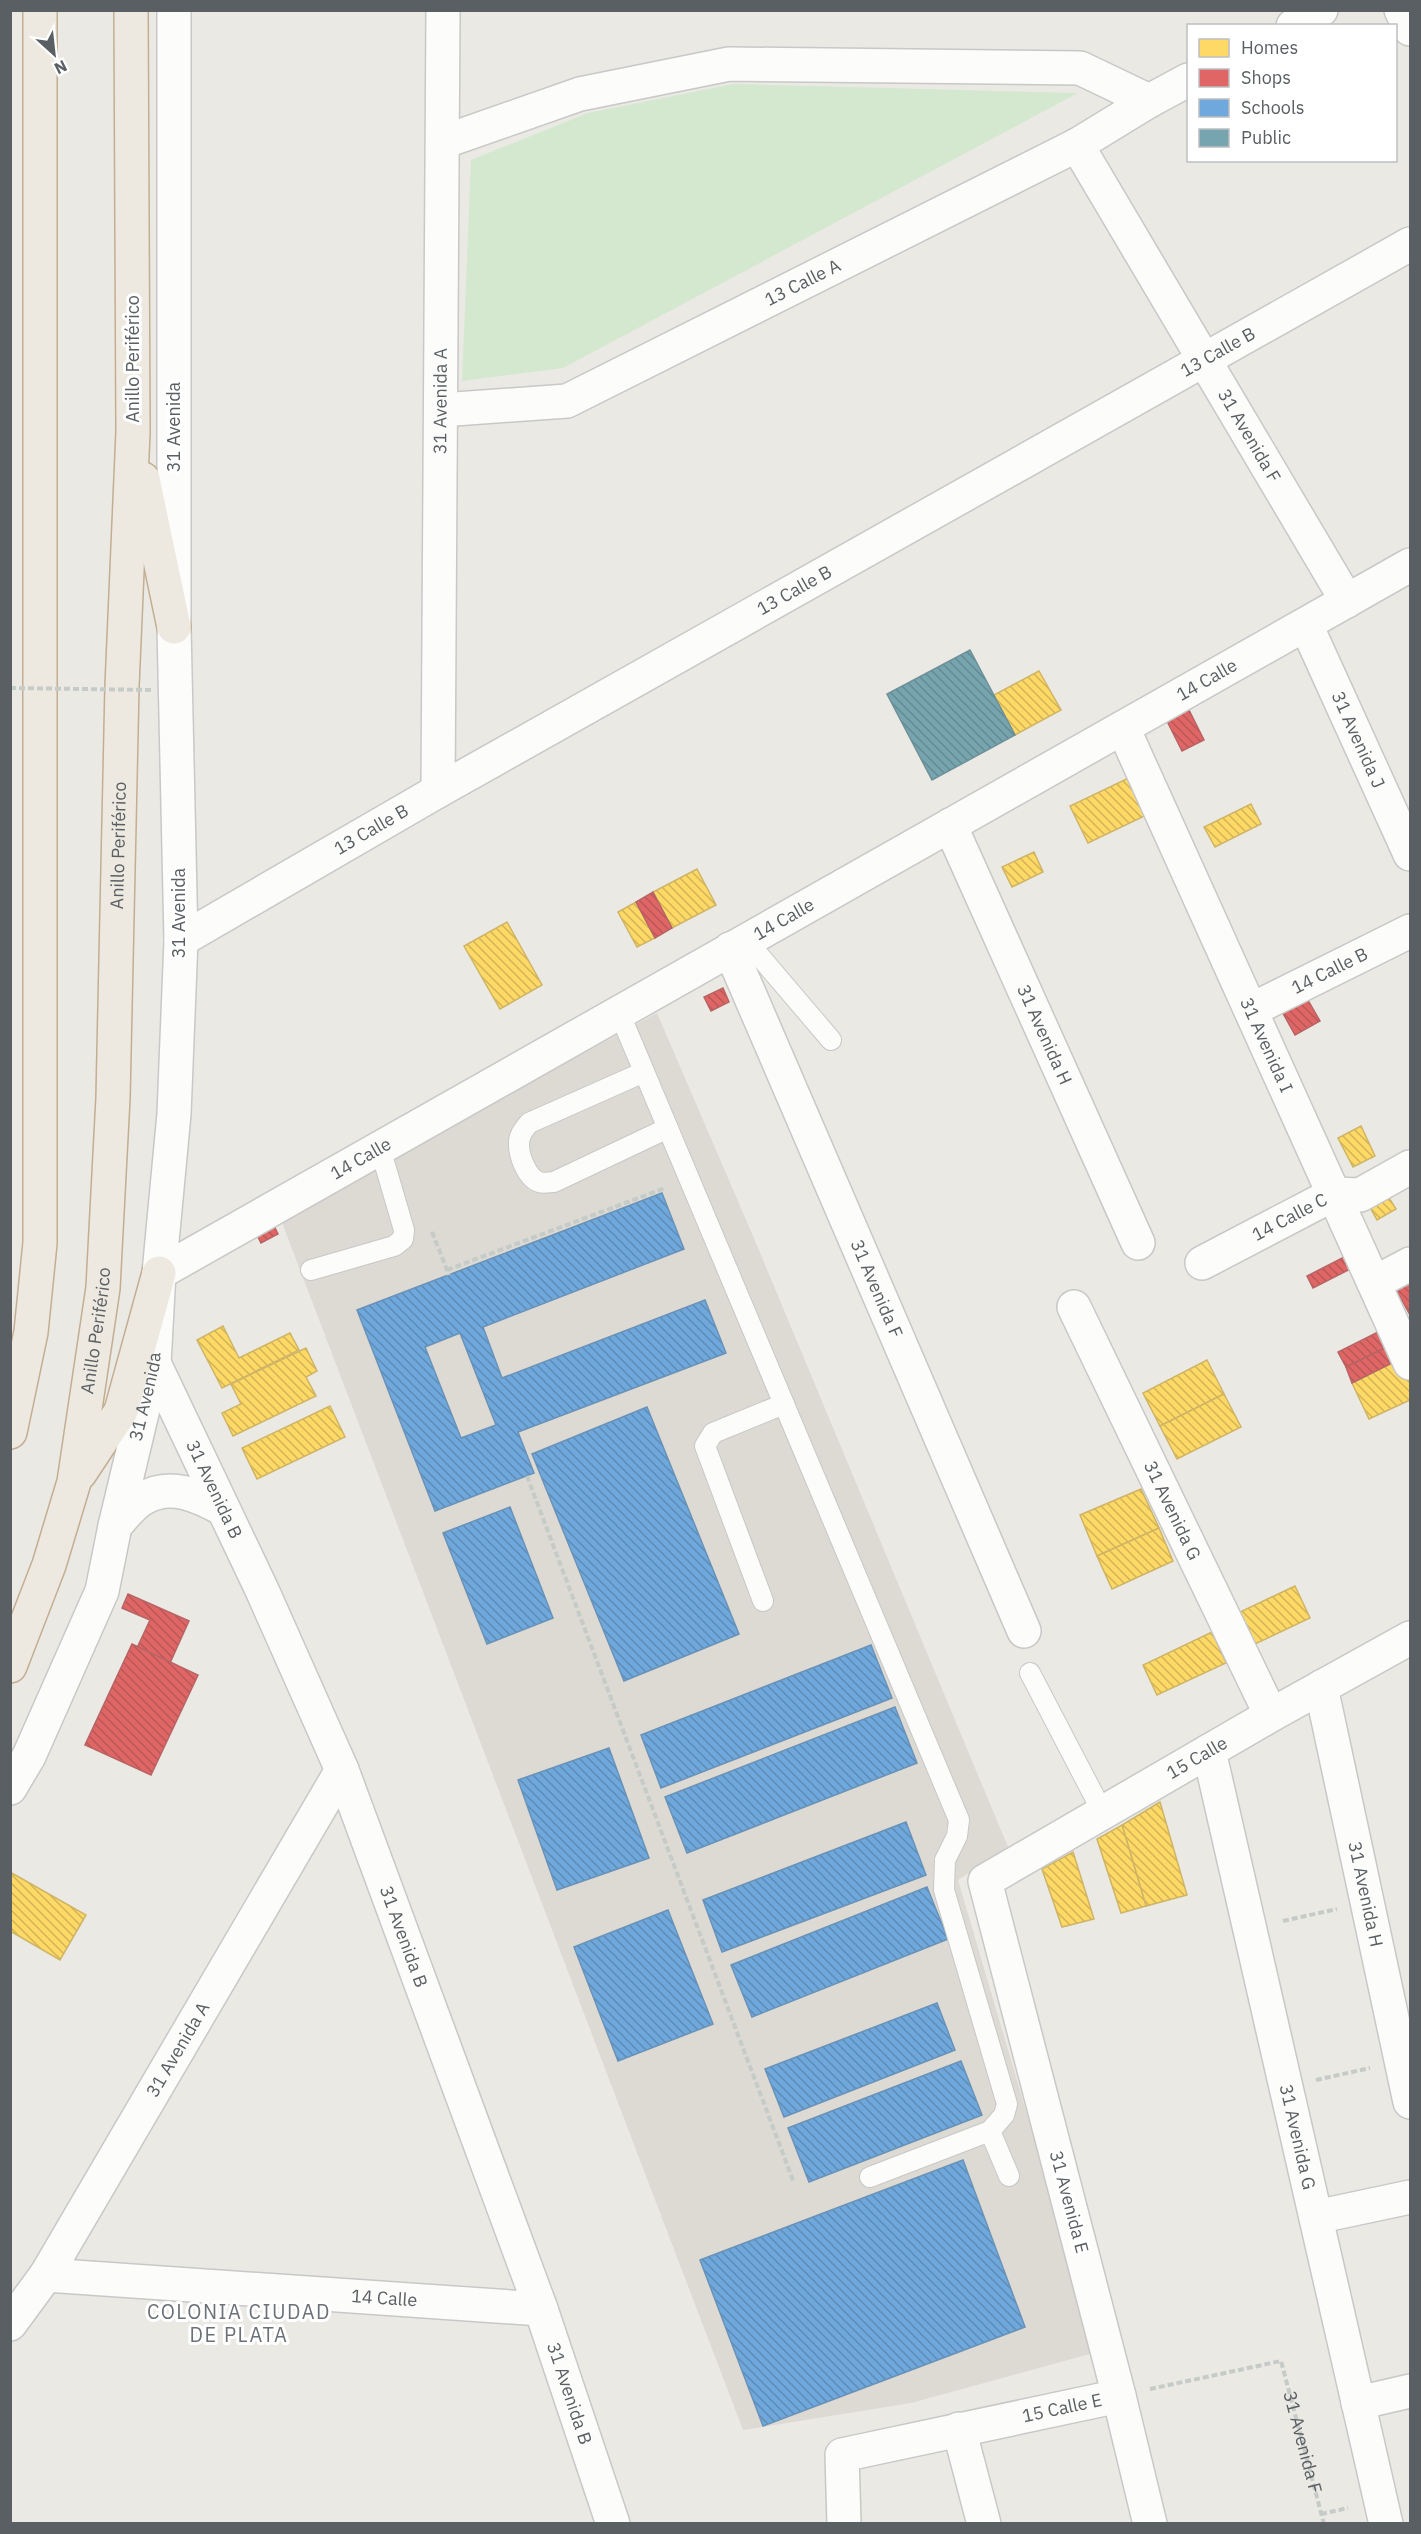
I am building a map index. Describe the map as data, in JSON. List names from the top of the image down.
{
  "streets": {
    "highway": ["Anillo Periférico"],
    "street": [
      "13 Calle A",
      "13 Calle B",
      "31 Avenida A",
      "31 Avenida",
      "31 Avenida F",
      "14 Calle",
      "31 Avenida J",
      "14 Calle B",
      "31 Avenida H",
      "31 Avenida I",
      "14 Calle C",
      "31 Avenida B",
      "31 Avenida G",
      "15 Calle",
      "31 Avenida E",
      "15 Calle E"
    ]
  },
  "crossings": [
    ["13 Calle A", "31 Avenida A"],
    ["13 Calle A", "31 Avenida F"],
    ["13 Calle B", "31 Avenida A"],
    ["13 Calle B", "31 Avenida"],
    ["13 Calle B", "31 Avenida F"],
    ["31 Avenida A", "14 Calle"],
    ["31 Avenida A", "31 Avenida B"],
    ["31 Avenida", "14 Calle"],
    ["31 Avenida", "31 Avenida B"],
    ["31 Avenida F", "14 Calle"],
    ["31 Avenida F", "15 Calle E"],
    ["14 Calle", "31 Avenida J"],
    ["14 Calle", "31 Avenida H"],
    ["14 Calle", "31 Avenida I"],
    ["14 Calle", "31 Avenida B"],
    ["14 Calle B", "31 Avenida I"],
    ["31 Avenida H", "15 Calle"],
    ["31 Avenida I", "14 Calle C"],
    ["31 Avenida G", "15 Calle"],
    ["15 Calle", "31 Avenida E"],
    ["31 Avenida E", "15 Calle E"]
  ],
  "districts": ["COLONIA CIUDAD DE PLATA"],
  "legend": [
    "Homes",
    "Shops",
    "Schools",
    "Public"
  ],
  "north": "bottom right"
}
